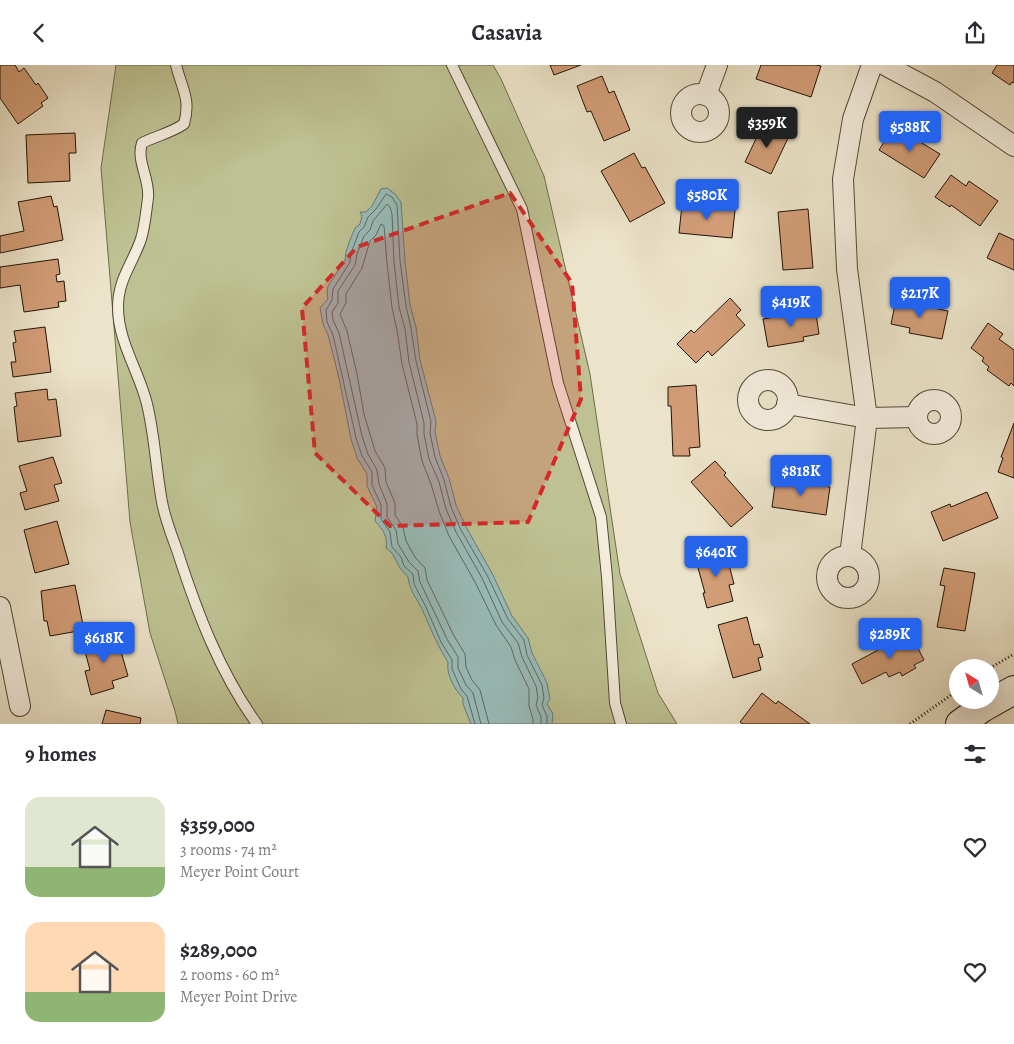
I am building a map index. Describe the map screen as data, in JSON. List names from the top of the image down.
{
  "north": "top left",
  "page": {
    "header": "Casavia",
    "price": [
      "$359K",
      "$588K",
      "$580K",
      "$217K",
      "$419K",
      "$818K",
      "$640K",
      "$289K",
      "$618K"
    ],
    "heading": "9 homes",
    "list": [
      {
        "name": "$359,000",
        "note": "3 rooms · 74 m² · Meyer Point Court"
      },
      {
        "name": "$289,000",
        "note": "2 rooms · 60 m² · Meyer Point Drive"
      }
    ]
  }
}
